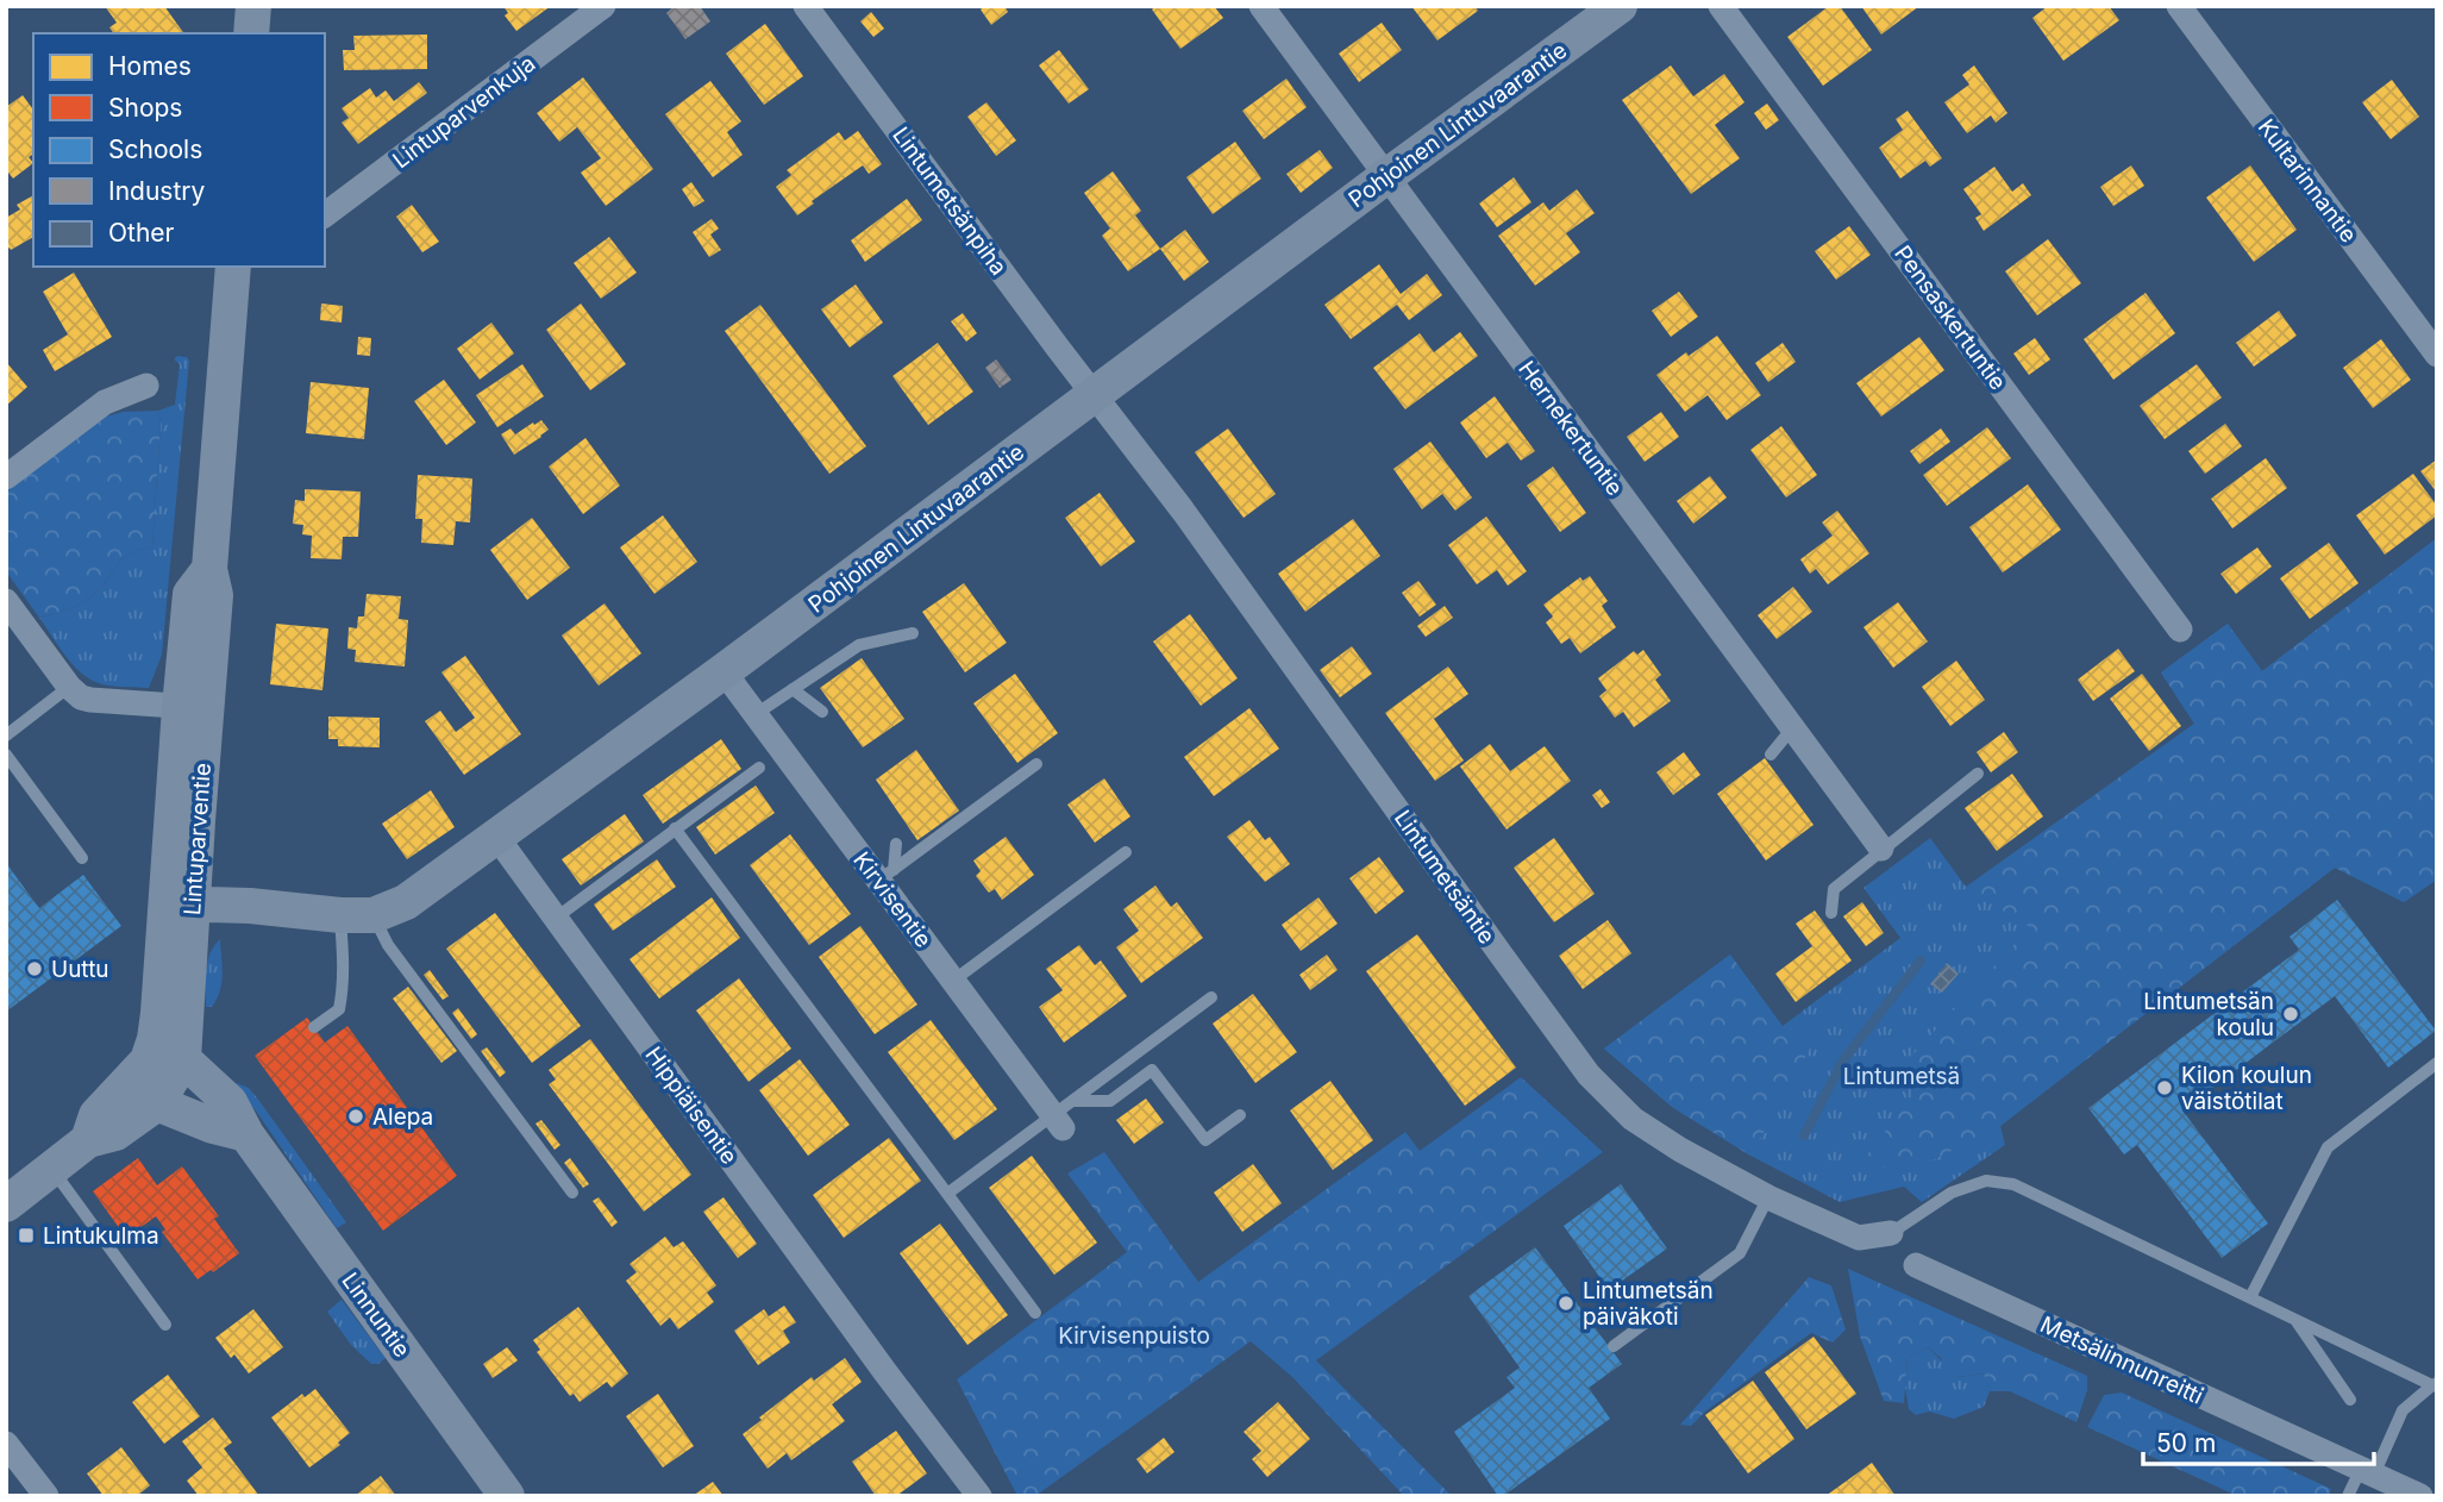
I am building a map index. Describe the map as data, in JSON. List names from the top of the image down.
{
  "streets": {
    "street": [
      "Lintuparvenkuja",
      "Pohjoinen Lintuvaarantie",
      "Kultarinnantie",
      "Lintumetsänpiha",
      "Pensaskertuntie",
      "Hernekertuntie",
      "Lintuparventie",
      "Lintumetsäntie",
      "Kirvisentie",
      "Hippiäisentie",
      "Linnuntie",
      "Metsälinnunreitti"
    ]
  },
  "crossings": [
    ["Pohjoinen Lintuvaarantie", "Lintumetsänpiha"],
    ["Pohjoinen Lintuvaarantie", "Hernekertuntie"],
    ["Pohjoinen Lintuvaarantie", "Lintumetsäntie"],
    ["Pohjoinen Lintuvaarantie", "Kirvisentie"],
    ["Pohjoinen Lintuvaarantie", "Hippiäisentie"],
    ["Lintumetsänpiha", "Lintumetsäntie"],
    ["Lintuparventie", "Linnuntie"]
  ],
  "parks": ["Lintumetsä", "Kirvisenpuisto"],
  "places": {
    "other": [
      "Uuttu",
      "Lintumetsän koulu",
      "Kilon koulun väistötilat",
      "Alepa",
      "Lintumetsän päiväkoti"
    ],
    "transit": ["Lintukulma"]
  },
  "legend": [
    "Homes",
    "Shops",
    "Schools",
    "Industry",
    "Other"
  ],
  "scale_bar": "50 m"
}
